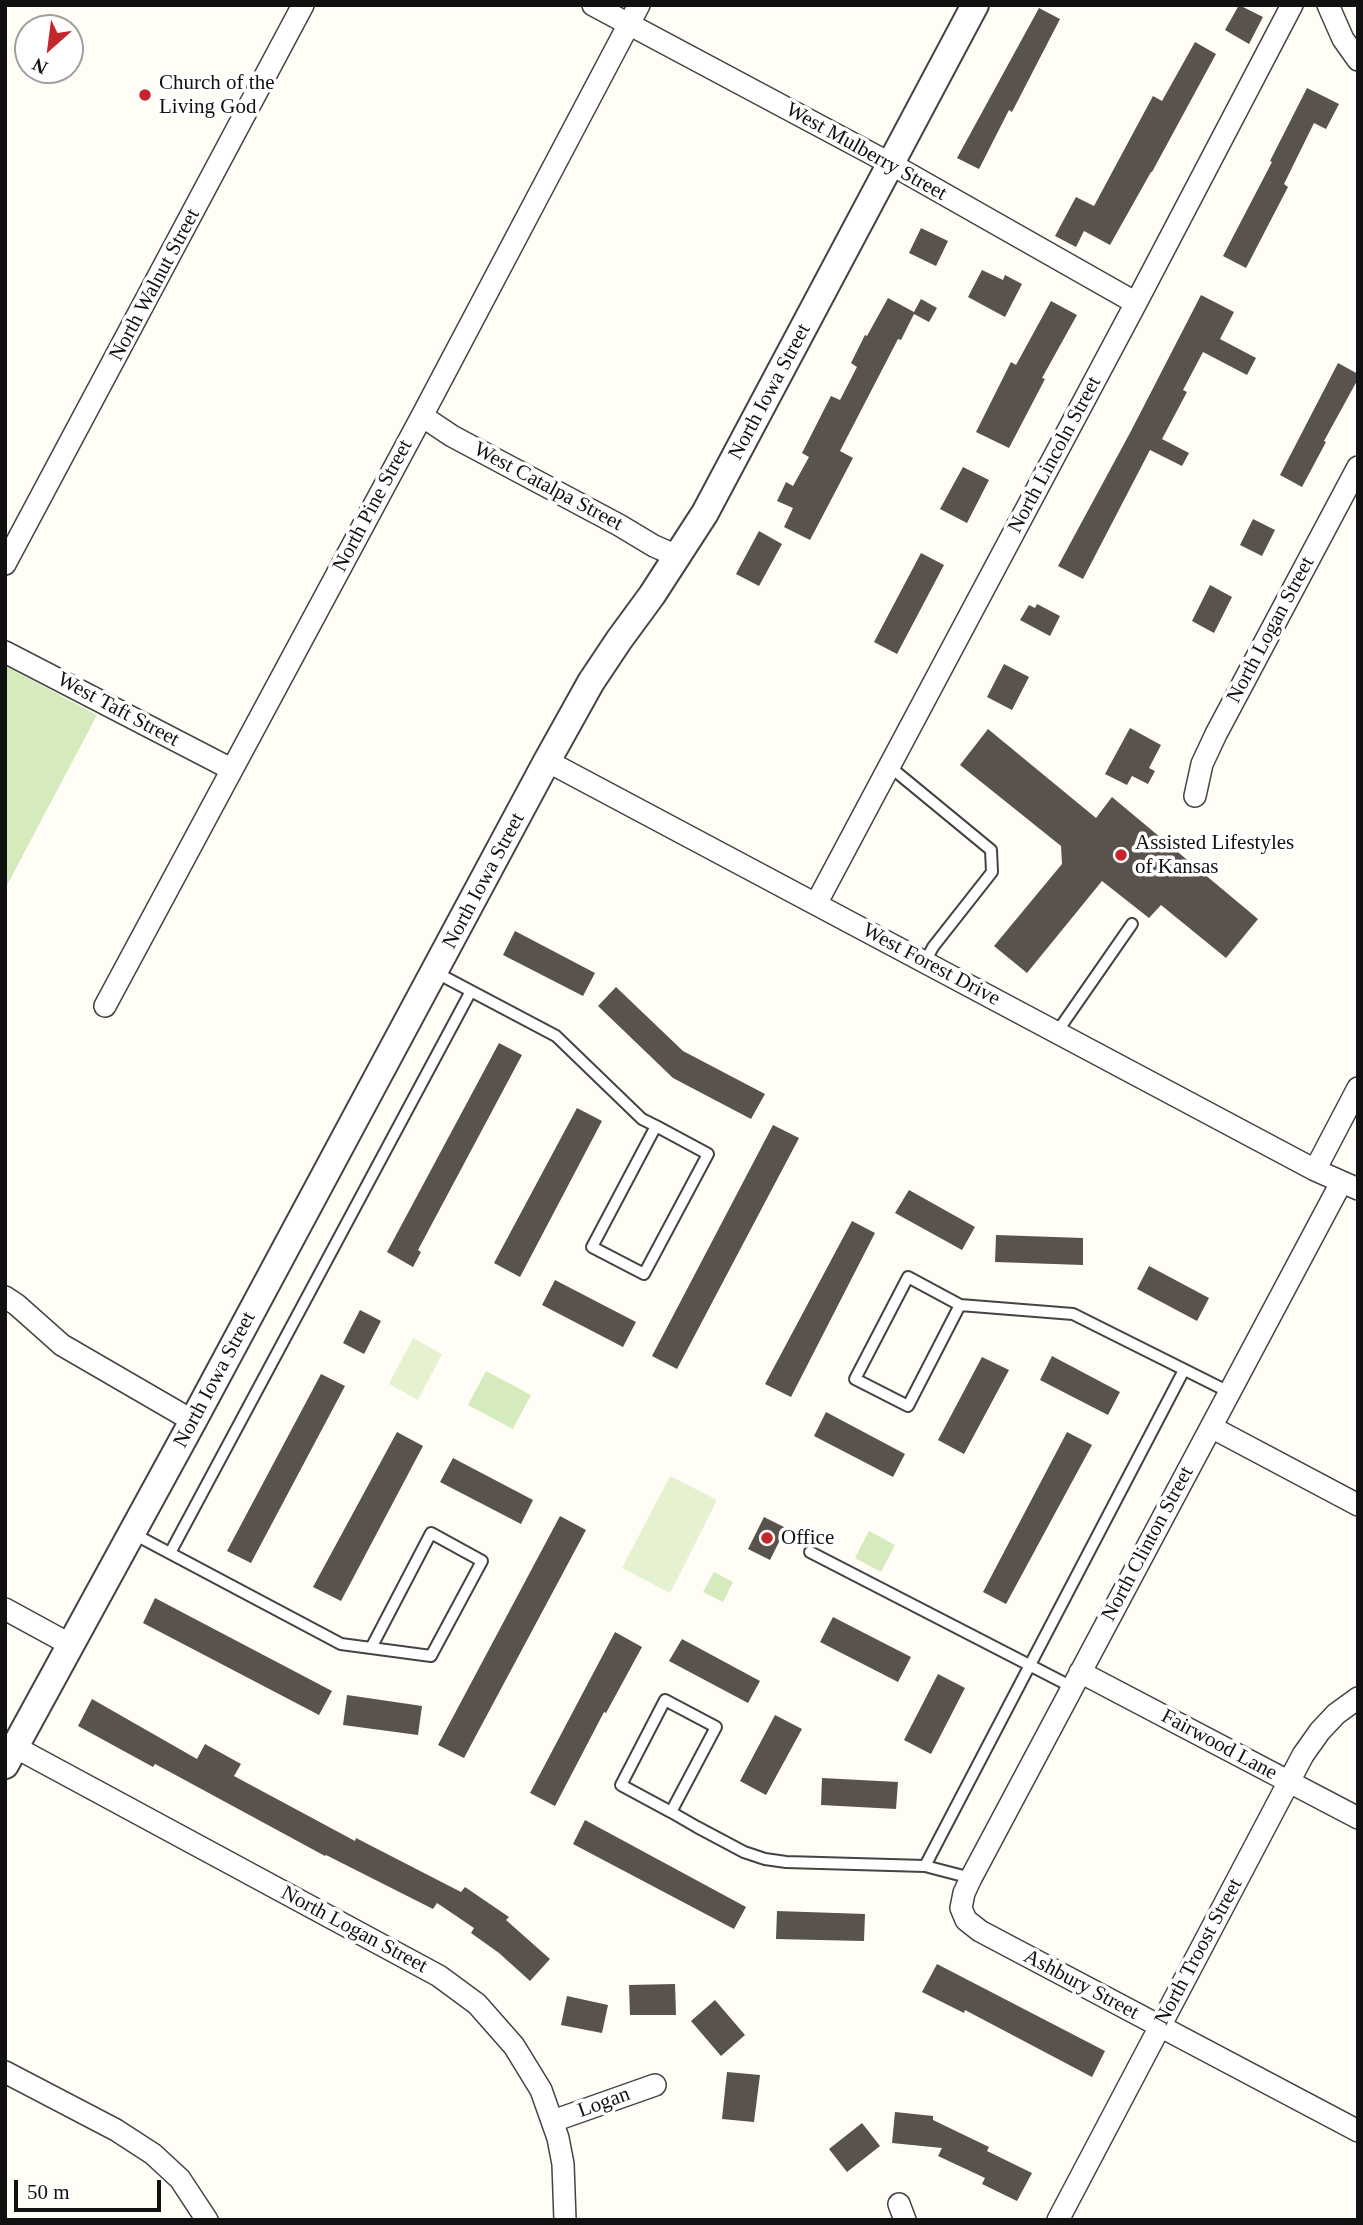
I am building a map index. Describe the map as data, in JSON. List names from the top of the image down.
{
  "streets": {
    "street": [
      "West Mulberry Street",
      "North Walnut Street",
      "North Iowa Street",
      "North Lincoln Street",
      "West Catalpa Street",
      "North Pine Street",
      "North Logan Street",
      "West Taft Street",
      "West Forest Drive",
      "North Clinton Street",
      "Fairwood Lane",
      "North Troost Street",
      "Ashbury Street",
      "Logan"
    ]
  },
  "crossings": [
    ["West Mulberry Street", "North Iowa Street"],
    ["West Mulberry Street", "North Lincoln Street"],
    ["West Mulberry Street", "North Pine Street"],
    ["North Iowa Street", "West Catalpa Street"],
    ["North Iowa Street", "North Logan Street"],
    ["North Iowa Street", "West Forest Drive"],
    ["North Lincoln Street", "West Forest Drive"],
    ["West Catalpa Street", "North Pine Street"],
    ["North Pine Street", "West Taft Street"],
    ["North Logan Street", "Logan"],
    ["West Forest Drive", "North Clinton Street"],
    ["North Clinton Street", "Fairwood Lane"],
    ["North Clinton Street", "Ashbury Street"],
    ["Fairwood Lane", "North Troost Street"],
    ["North Troost Street", "Ashbury Street"]
  ],
  "places": ["Church of the Living God", "Assisted Lifestyles of Kansas", "Office"],
  "scale_bar": "50 m",
  "north": "bottom left"
}
